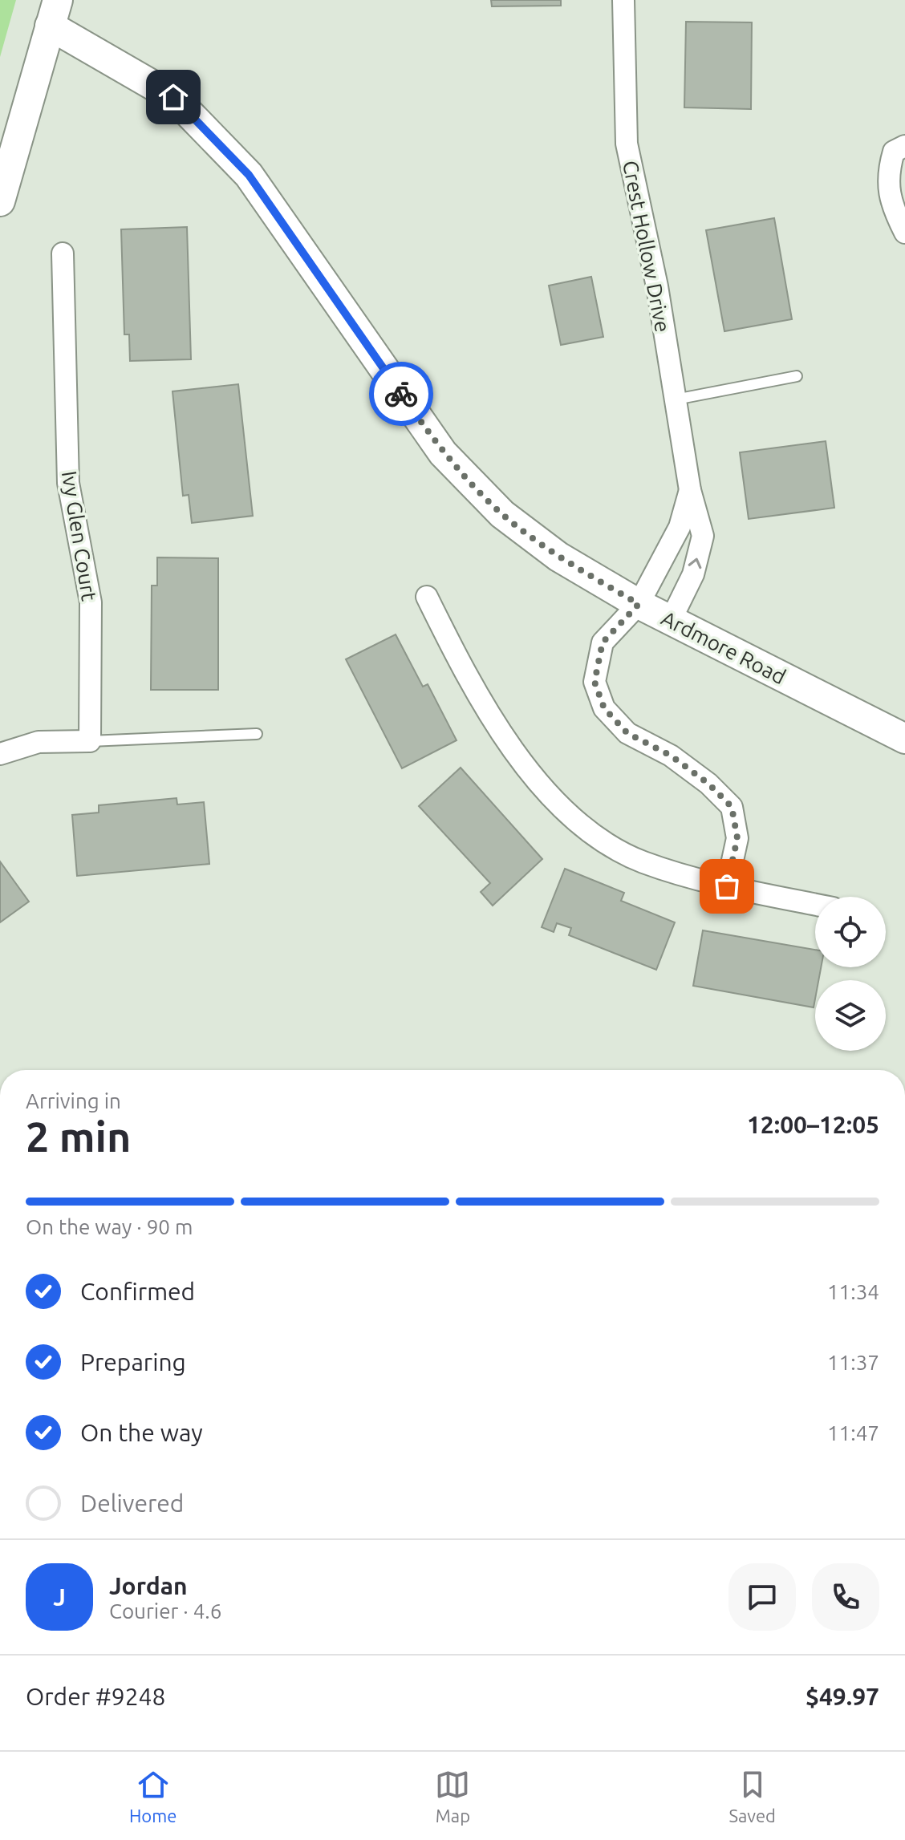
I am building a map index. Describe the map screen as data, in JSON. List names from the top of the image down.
{
  "streets": {
    "street": ["Crest Hollow Drive", "Ivy Glen Court", "Ardmore Road"]
  },
  "crossings": [
    ["Crest Hollow Drive", "Ardmore Road"]
  ],
  "page": {
    "heading": ["2 min", "Arriving in", "12:00–12:05"],
    "panel": [
      "Jordan",
      "Courier · 4.6",
      "Order #9248",
      "$49.97"
    ],
    "bar": "On the way · 90 m",
    "list": [
      ["Confirmed", "11:34"],
      ["Preparing", "11:37"],
      ["On the way", "11:47"],
      "Delivered"
    ],
    "round": "J",
    "tabs": ["Home", "Map", "Saved"]
  }
}
